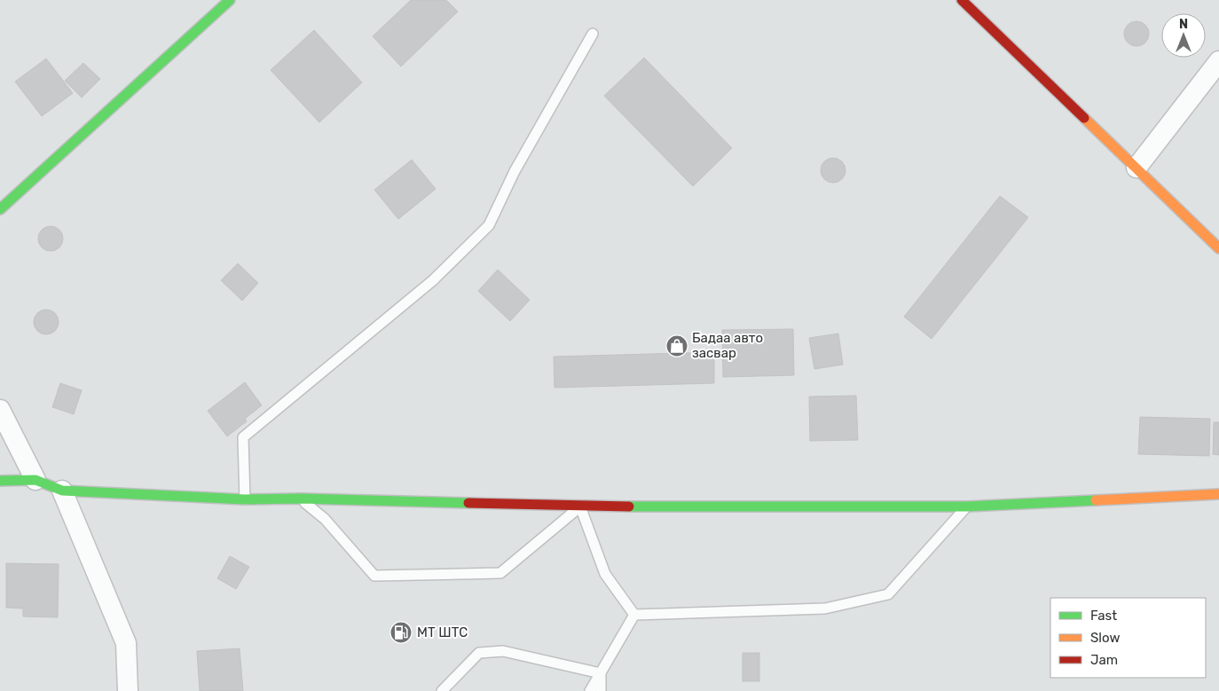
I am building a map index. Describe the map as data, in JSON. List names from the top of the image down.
{
  "places": {
    "shop": ["Бадаа авто засвар"],
    "fuel station": ["МТ ШТС"]
  },
  "legend": ["Fast", "Slow", "Jam"],
  "north": "top"
}
